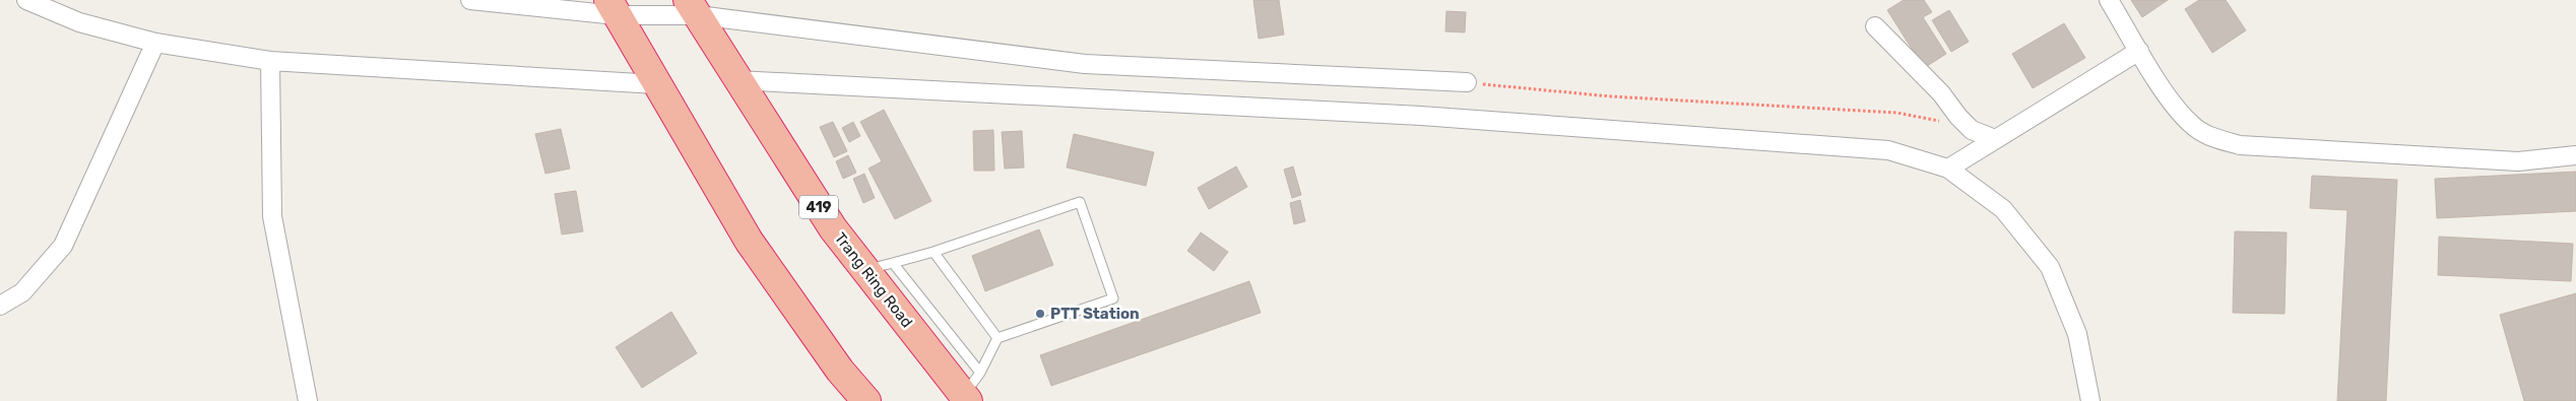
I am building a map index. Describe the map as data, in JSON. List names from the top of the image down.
{
  "streets": {
    "highway": ["419", "Trang Ring Road"]
  },
  "places": ["PTT Station"]
}
